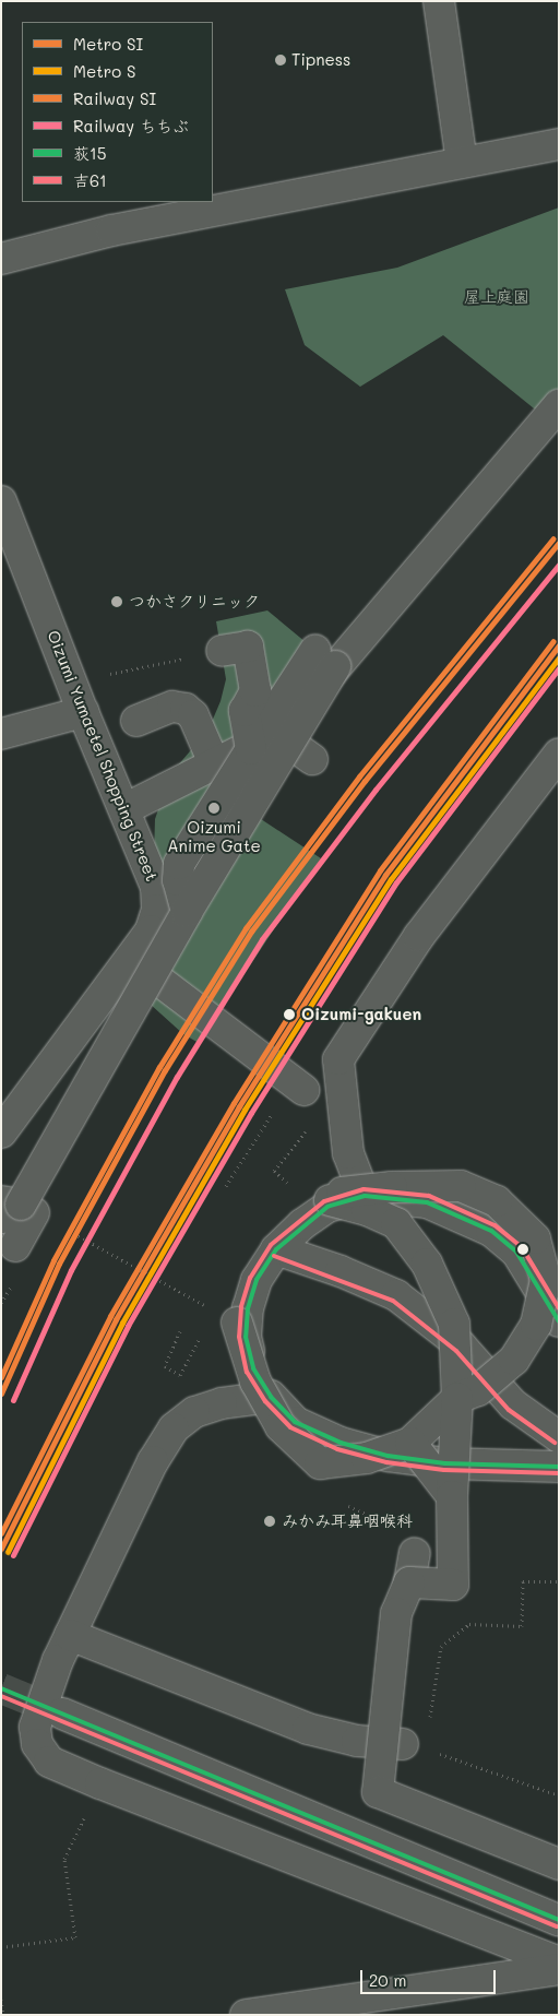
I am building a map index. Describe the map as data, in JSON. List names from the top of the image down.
{
  "streets": {
    "street": ["Oizumi Yumaetel Shopping Street"]
  },
  "parks": ["屋上庭園"],
  "places": [
    "Tipness",
    "つかさクリニック",
    "Oizumi Anime Gate",
    "Oizumi-gakuen",
    "みかみ耳鼻咽喉科"
  ],
  "lines": [
    "rail line SI",
    "metro line SI",
    "rail line ちちぶ",
    "metro line S",
    "transit line 吉61",
    "transit line 荻15"
  ],
  "legend": [
    "Metro SI",
    "Metro S",
    "Railway SI",
    "Railway ちちぶ",
    "荻15",
    "吉61"
  ],
  "scale_bar": "20 m"
}
